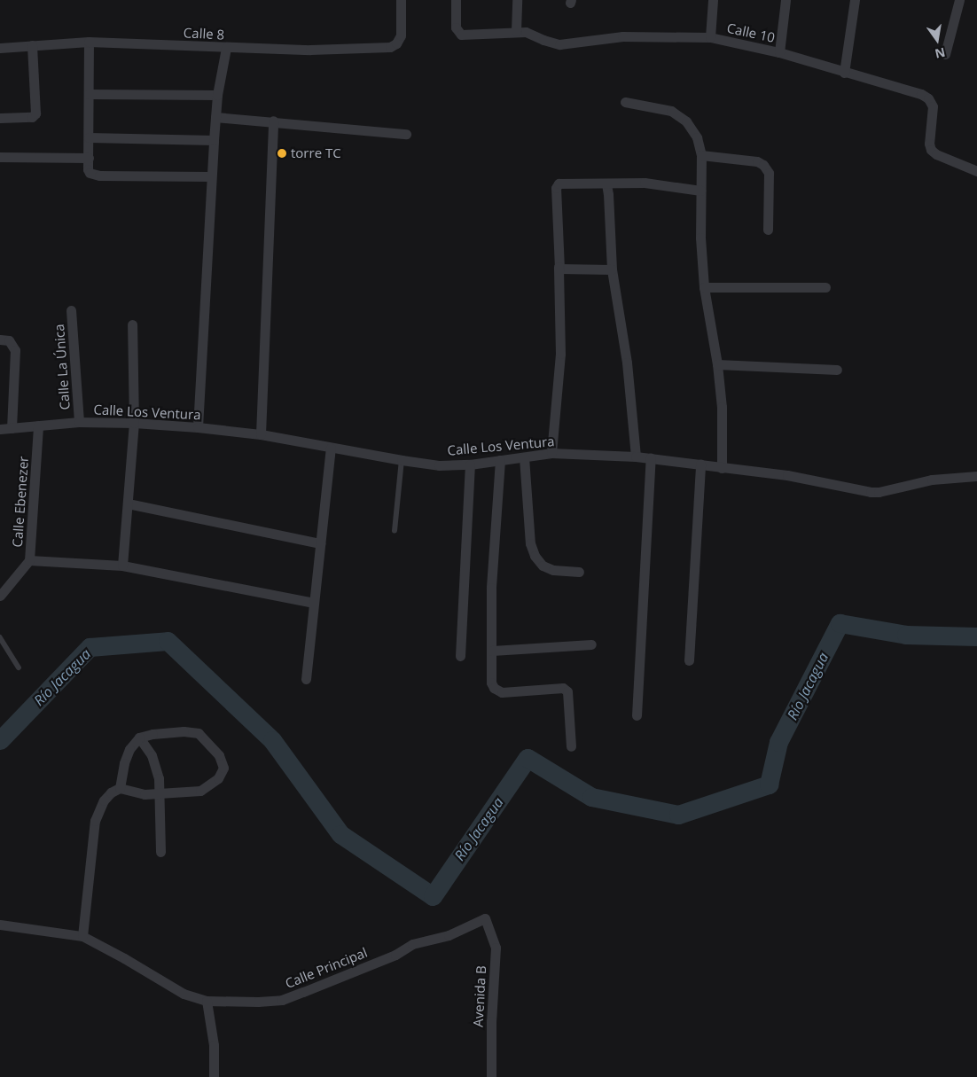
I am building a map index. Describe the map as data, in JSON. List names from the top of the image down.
{
  "streets": {
    "street": [
      "Calle 10",
      "Calle 8",
      "Calle La Única",
      "Calle Los Ventura",
      "Calle Ebenezer",
      "Calle Principal",
      "Avenida B"
    ]
  },
  "crossings": [
    ["Calle La Única", "Calle Los Ventura"],
    ["Calle Los Ventura", "Calle Ebenezer"],
    ["Calle Principal", "Avenida B"]
  ],
  "water": ["Río Jacagua"],
  "places": ["torre TC"],
  "north": "bottom"
}
